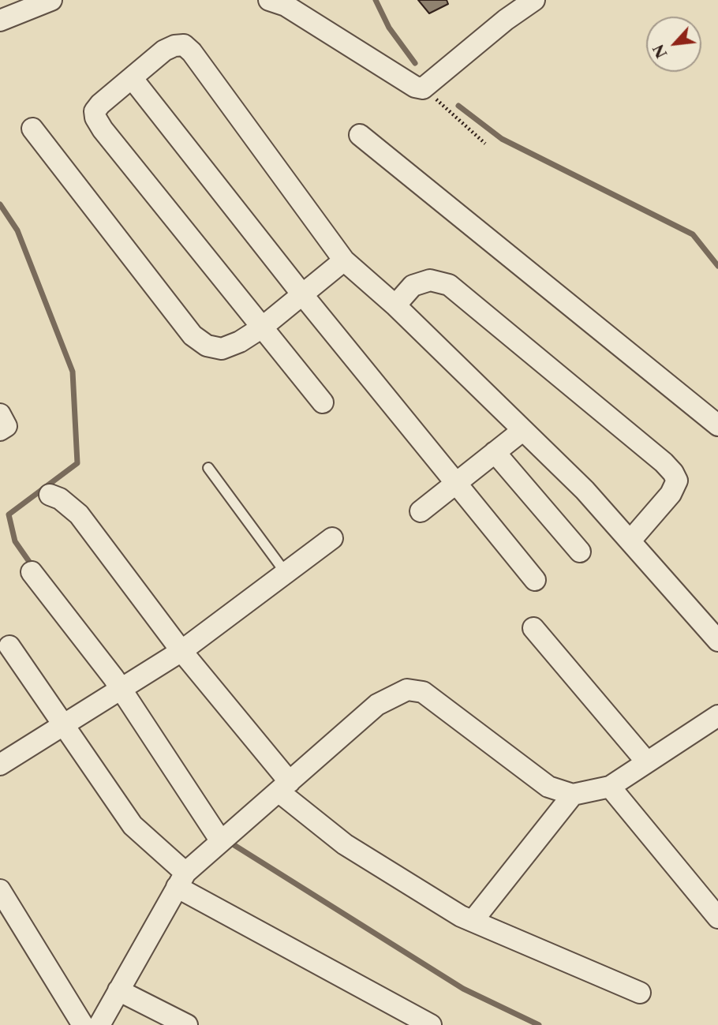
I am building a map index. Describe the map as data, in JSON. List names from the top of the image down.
{
  "north": "bottom left"
}
